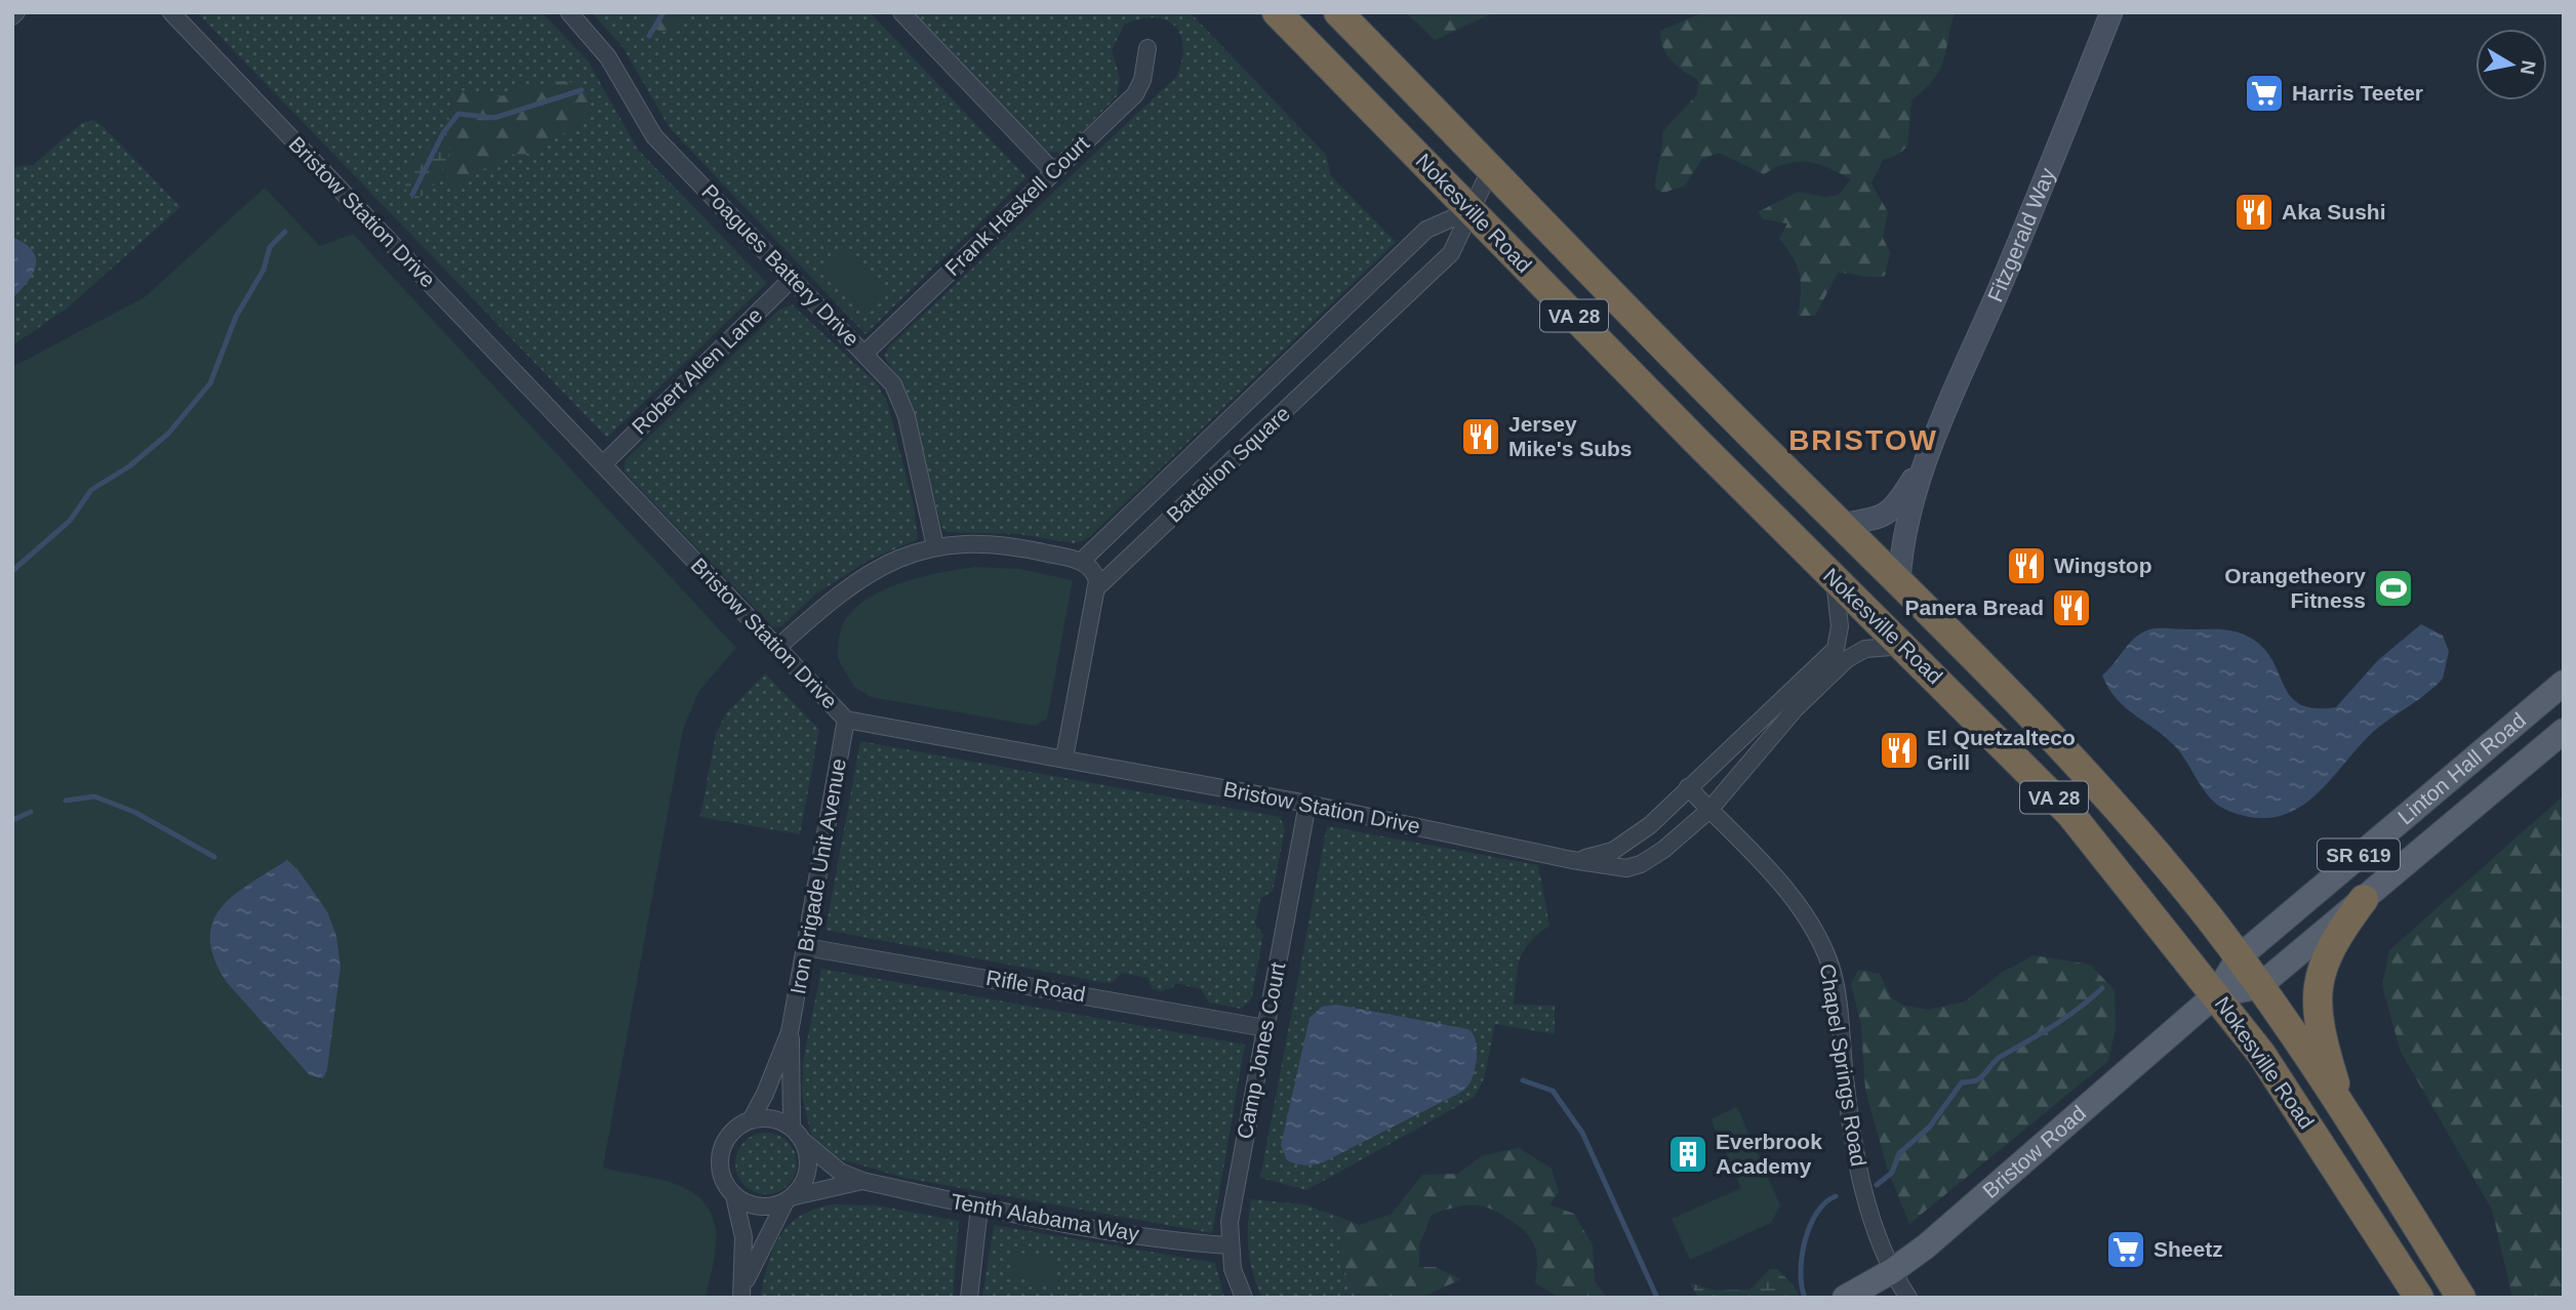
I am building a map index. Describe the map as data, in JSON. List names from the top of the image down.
{
  "streets": {
    "highway": ["Nokesville Road", "VA 28"],
    "main road": ["Linton Hall Road", "SR 619", "Bristow Road"],
    "street": [
      "Frank Haskell Court",
      "Bristow Station Drive",
      "Fitzgerald Way",
      "Poagues Battery Drive",
      "Robert Allen Lane",
      "Battalion Square",
      "Iron Brigade Unit Avenue",
      "Rifle Road",
      "Camp Jones Court",
      "Chapel Springs Road",
      "Tenth Alabama Way"
    ]
  },
  "crossings": [
    ["Frank Haskell Court", "Poagues Battery Drive"],
    ["Bristow Station Drive", "Nokesville Road"],
    ["Bristow Station Drive", "Robert Allen Lane"],
    ["Bristow Station Drive", "Iron Brigade Unit Avenue"],
    ["Bristow Station Drive", "Camp Jones Court"],
    ["Bristow Station Drive", "Chapel Springs Road"],
    ["Nokesville Road", "Fitzgerald Way"],
    ["Nokesville Road", "Battalion Square"],
    ["Nokesville Road", "Linton Hall Road"],
    ["Nokesville Road", "Bristow Road"],
    ["Poagues Battery Drive", "Robert Allen Lane"],
    ["Linton Hall Road", "Bristow Road"],
    ["Iron Brigade Unit Avenue", "Rifle Road"],
    ["Iron Brigade Unit Avenue", "Tenth Alabama Way"],
    ["Rifle Road", "Camp Jones Court"],
    ["Camp Jones Court", "Tenth Alabama Way"],
    ["Chapel Springs Road", "Bristow Road"]
  ],
  "districts": ["BRISTOW"],
  "places": {
    "supermarket": ["Harris Teeter", "Sheetz"],
    "restaurant": [
      "Aka Sushi",
      "Jersey Mike's Subs",
      "Wingstop",
      "Panera Bread",
      "El Quetzalteco Grill"
    ],
    "sports": ["Orangetheory Fitness"],
    "building": ["Everbrook Academy"]
  },
  "north": "right"
}
